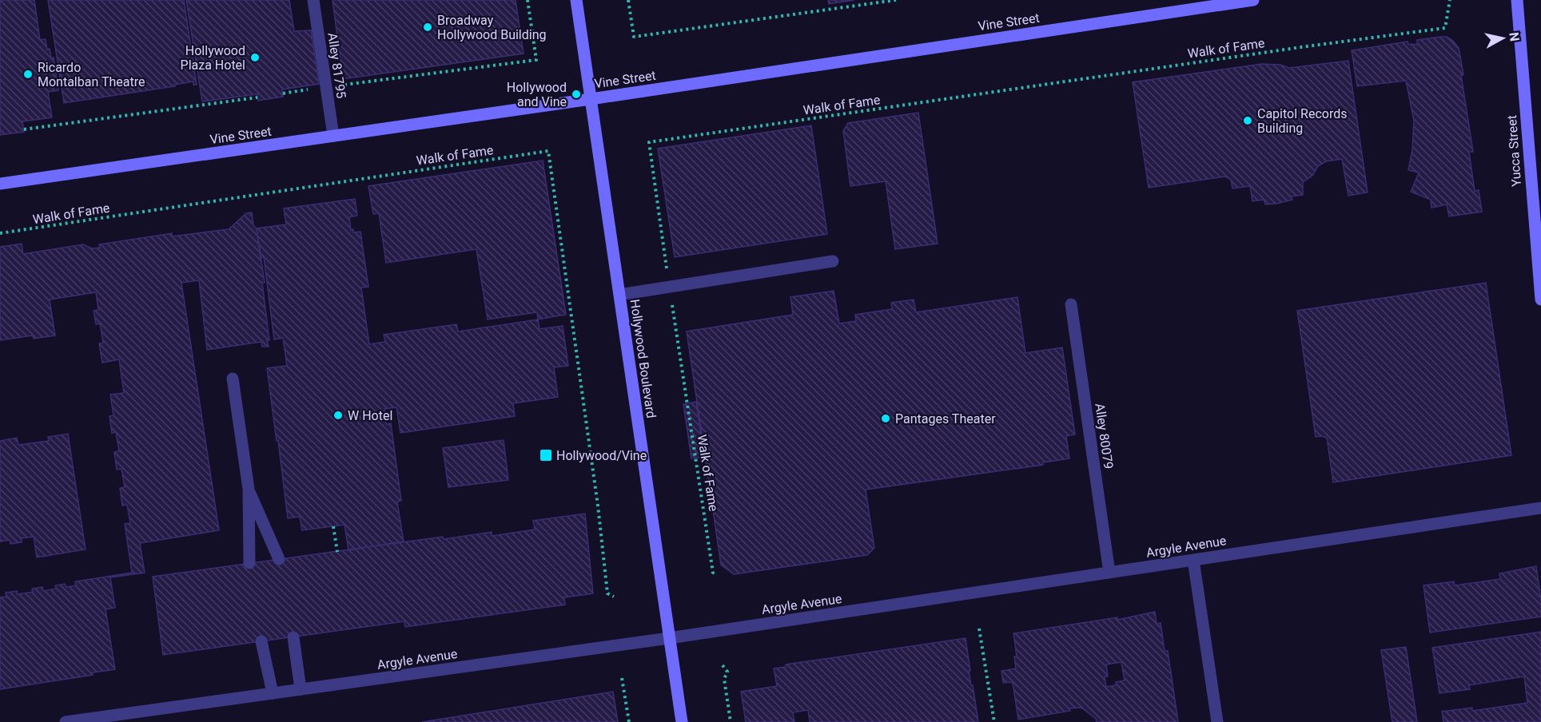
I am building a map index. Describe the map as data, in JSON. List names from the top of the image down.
{
  "streets": {
    "main road": ["Vine Street", "Yucca Street", "Hollywood Boulevard"],
    "street": ["Alley 81795", "Alley 80079", "Argyle Avenue"],
    "path": ["Walk of Fame"]
  },
  "crossings": [
    ["Vine Street", "Alley 81795"],
    ["Vine Street", "Hollywood Boulevard"],
    ["Hollywood Boulevard", "Argyle Avenue"],
    ["Alley 80079", "Argyle Avenue"]
  ],
  "places": {
    "other": [
      "Broadway Hollywood Building",
      "Hollywood Plaza Hotel",
      "Ricardo Montalban Theatre",
      "Hollywood and Vine",
      "Capitol Records Building",
      "W Hotel",
      "Pantages Theater"
    ],
    "transit": ["Hollywood/Vine"]
  },
  "north": "right"
}
